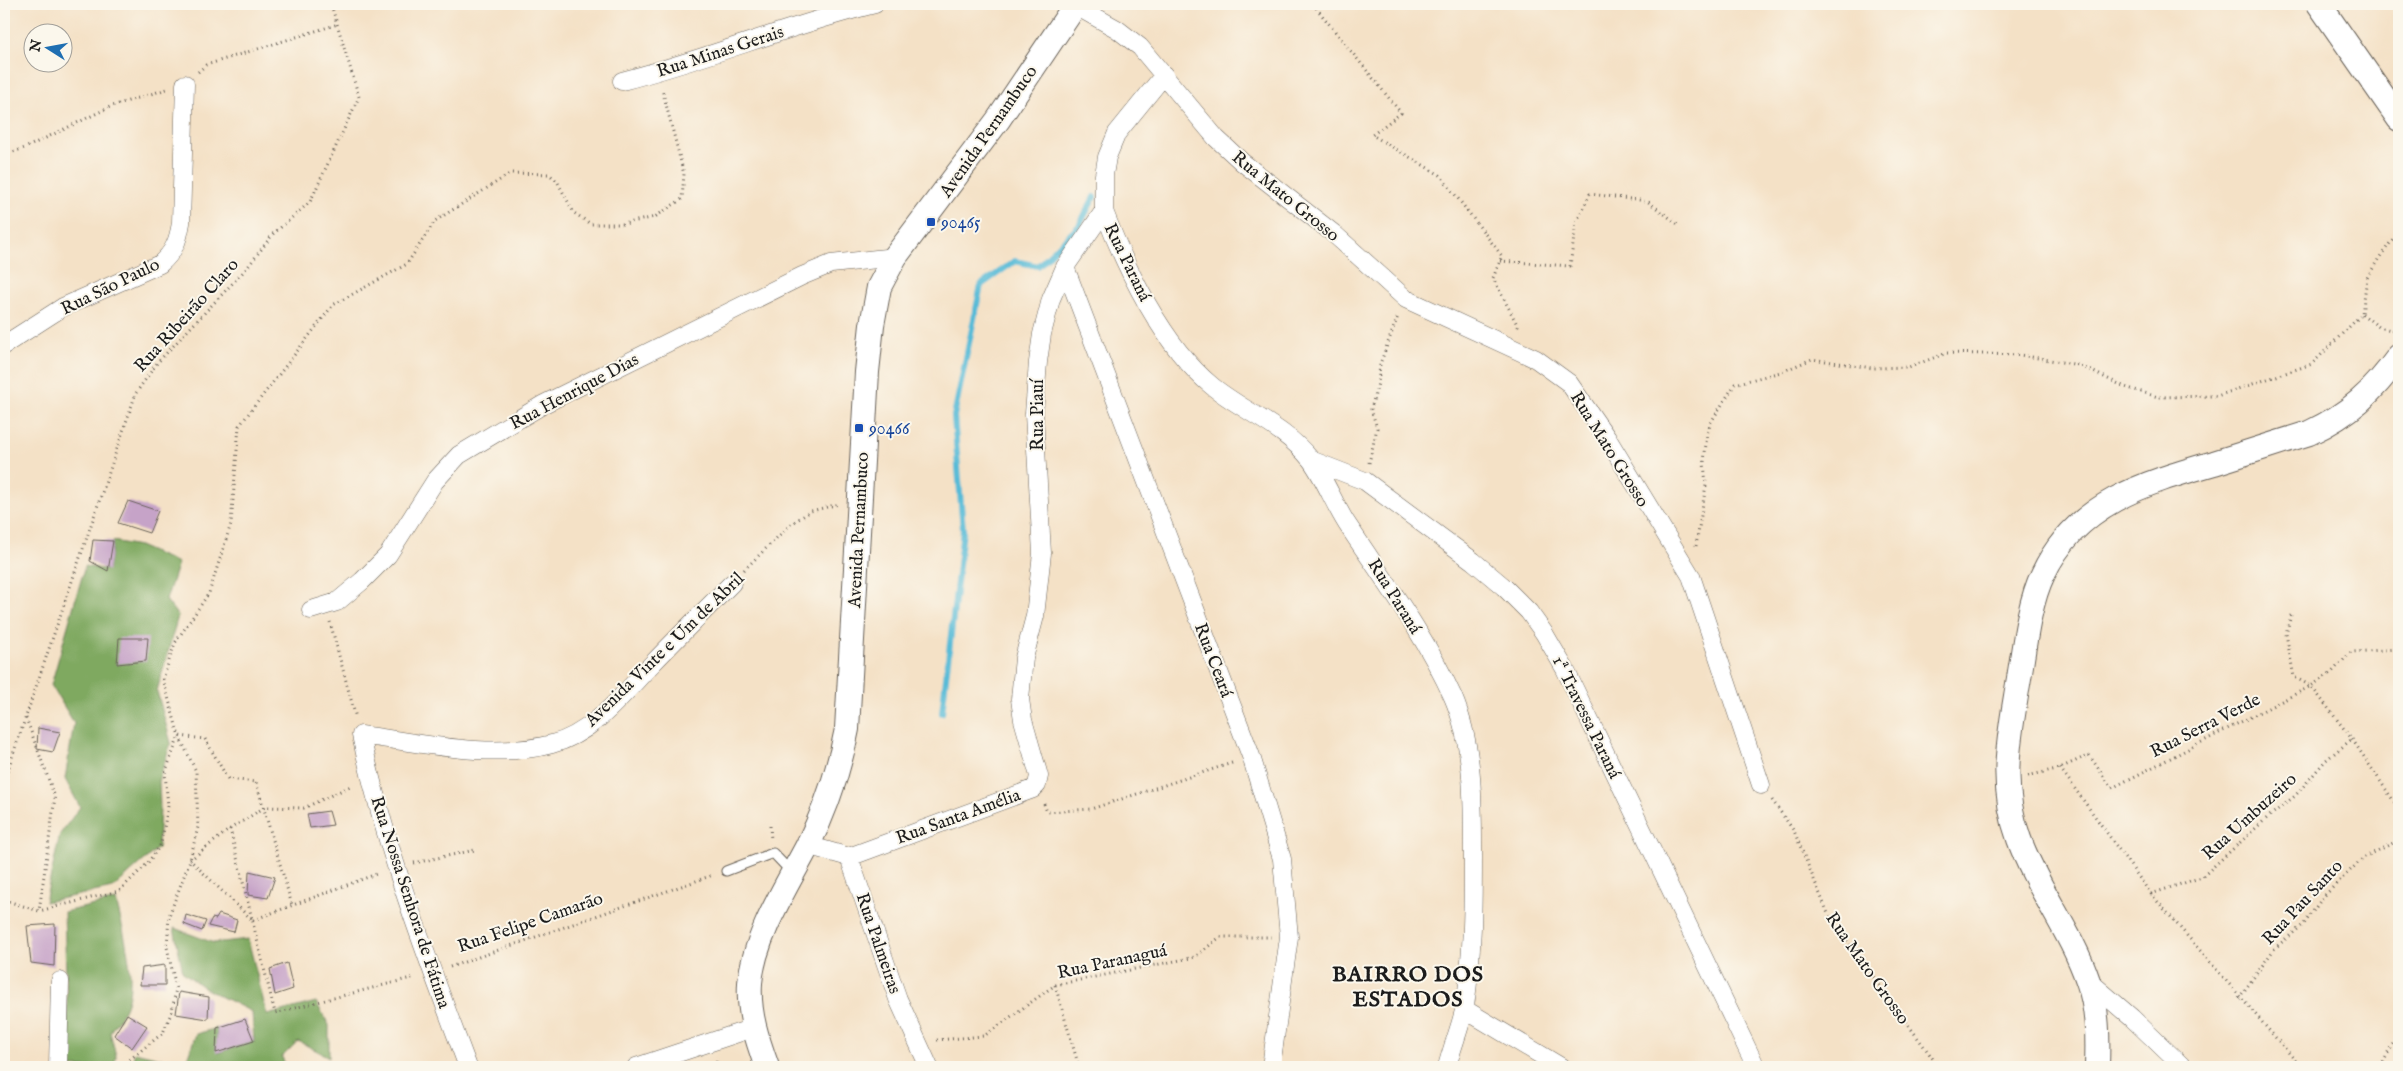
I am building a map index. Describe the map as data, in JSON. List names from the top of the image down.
{
  "streets": {
    "street": [
      "Rua Minas Gerais",
      "Avenida Pernambuco",
      "Rua Mato Grosso",
      "Rua Paraná",
      "Rua São Paulo",
      "Rua Henrique Dias",
      "Rua Piauí",
      "Avenida Vinte e Um de Abril",
      "Rua Ceará",
      "1ª Travessa Paraná",
      "Rua Santa Amélia",
      "Rua Nossa Senhora de Fátima",
      "Rua Palmeiras"
    ],
    "path": [
      "Rua Ribeirão Claro",
      "Rua Serra Verde",
      "Rua Umbuzeiro",
      "Rua Pau Santo",
      "Rua Felipe Camarão",
      "Rua Paranaguá"
    ]
  },
  "crossings": [
    ["Avenida Pernambuco", "Rua Mato Grosso"],
    ["Avenida Pernambuco", "Rua Henrique Dias"],
    ["Avenida Pernambuco", "Avenida Vinte e Um de Abril"],
    ["Rua Paraná", "Rua Piauí"],
    ["Rua Paraná", "1ª Travessa Paraná"],
    ["Rua Piauí", "Rua Ceará"],
    ["Rua Piauí", "Rua Santa Amélia"],
    ["Avenida Vinte e Um de Abril", "Rua Nossa Senhora de Fátima"],
    ["Rua Ceará", "Rua Santa Amélia"],
    ["Rua Ceará", "Rua Paranaguá"],
    ["Rua Santa Amélia", "Rua Palmeiras"],
    ["Rua Nossa Senhora de Fátima", "Rua Felipe Camarão"],
    ["Rua Palmeiras", "Rua Paranaguá"]
  ],
  "districts": ["BAIRRO DOS ESTADOS"],
  "places": {
    "transit": ["90465", "90466"]
  },
  "north": "left"
}
